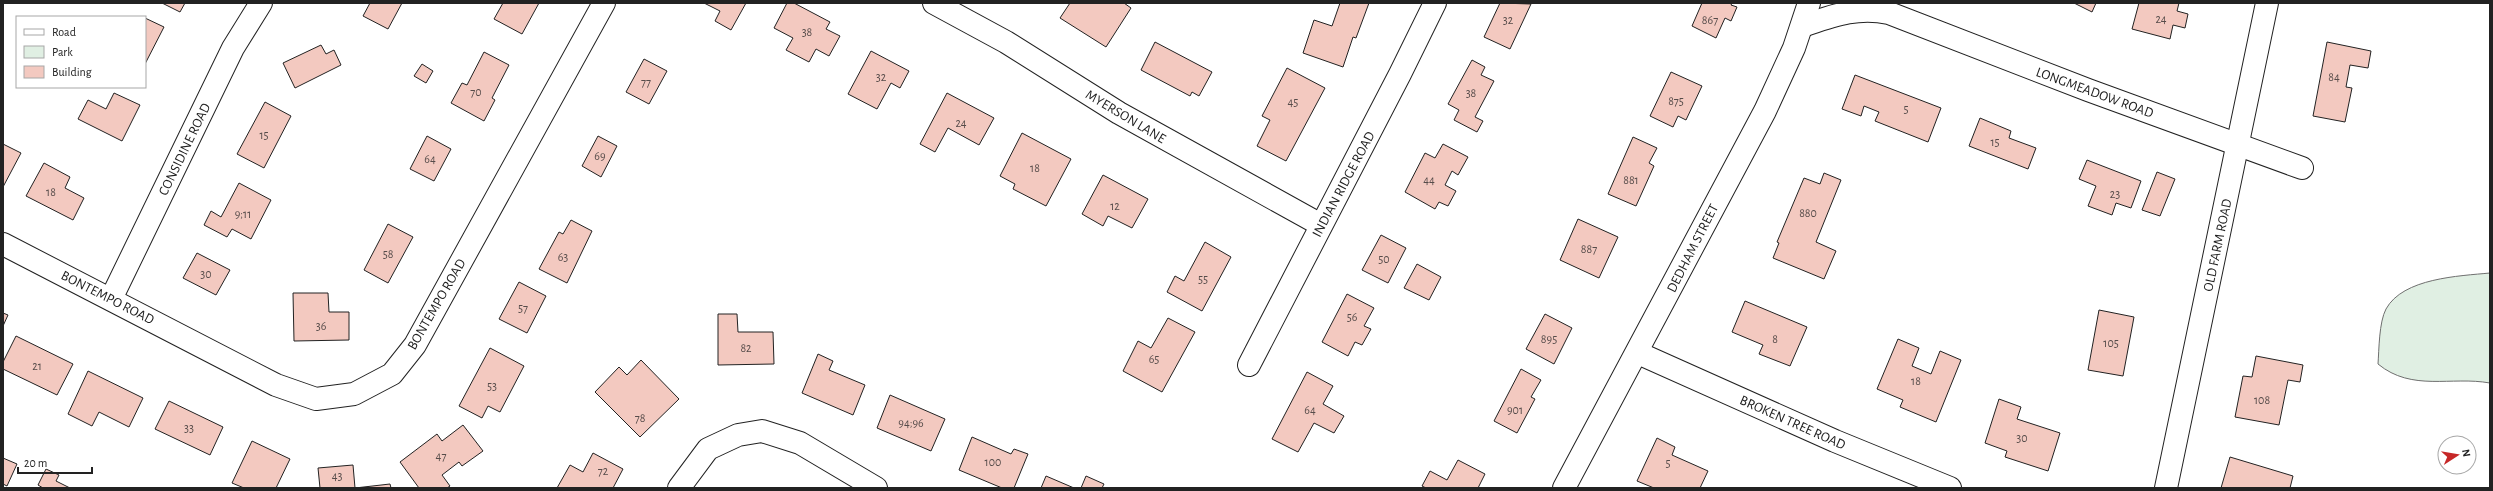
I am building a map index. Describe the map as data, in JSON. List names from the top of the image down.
{
  "streets": {
    "street": [
      "LONGMEADOW ROAD",
      "MYERSON LANE",
      "CONSIDINE ROAD",
      "INDIAN RIDGE ROAD",
      "OLD FARM ROAD",
      "DEDHAM STREET",
      "BONTEMPO ROAD",
      "BROKEN TREE ROAD"
    ]
  },
  "crossings": [
    ["LONGMEADOW ROAD", "OLD FARM ROAD"],
    ["LONGMEADOW ROAD", "DEDHAM STREET"],
    ["MYERSON LANE", "INDIAN RIDGE ROAD"],
    ["CONSIDINE ROAD", "BONTEMPO ROAD"],
    ["DEDHAM STREET", "BROKEN TREE ROAD"]
  ],
  "house_numbers": [
    "24",
    "32",
    "867",
    "38",
    "32",
    "84",
    "77",
    "70",
    "38",
    "875",
    "45",
    "5",
    "24",
    "15",
    "15",
    "69",
    "64",
    "18",
    "44",
    "881",
    "18",
    "23",
    "12",
    "880",
    "9;11",
    "887",
    "58",
    "63",
    "50",
    "30",
    "55",
    "57",
    "56",
    "36",
    "895",
    "8",
    "105",
    "82",
    "65",
    "21",
    "18",
    "53",
    "108",
    "64",
    "901",
    "78",
    "94;96",
    "33",
    "30",
    "47",
    "100",
    "5",
    "72",
    "43"
  ],
  "legend": ["Road", "Park", "Building"],
  "scale_bar": "20 m",
  "north": "right"
}
